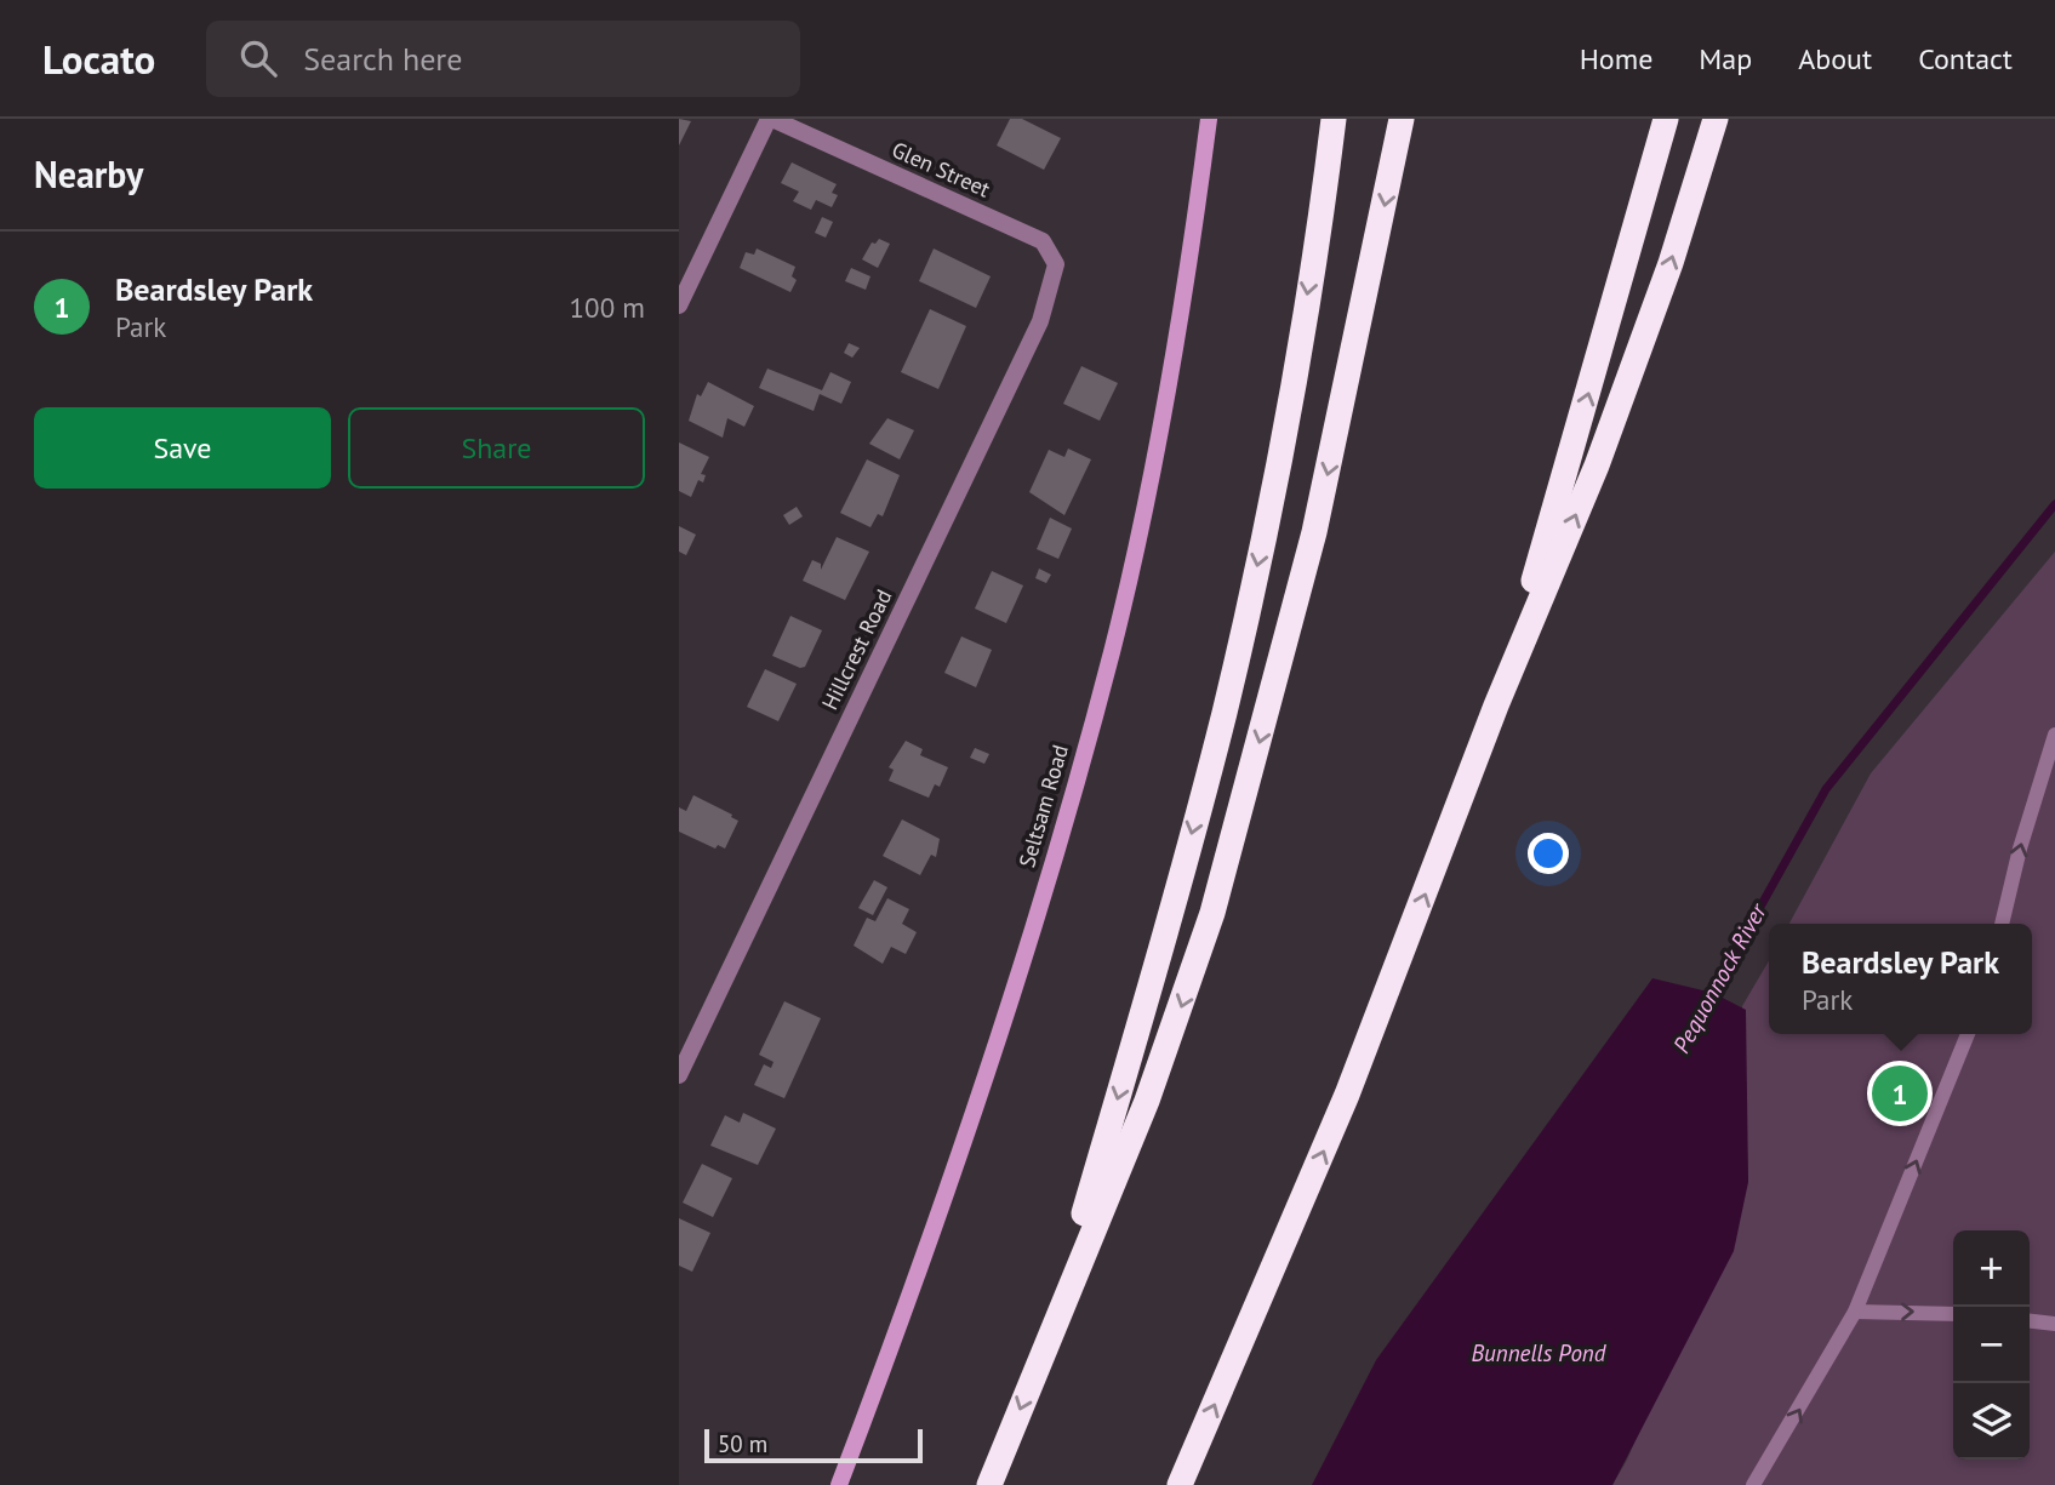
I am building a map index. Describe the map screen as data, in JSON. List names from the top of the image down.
{
  "streets": {
    "main road": ["Seltsam Road"],
    "street": ["Glen Street", "Hillcrest Road"]
  },
  "crossings": [
    ["Glen Street", "Hillcrest Road"]
  ],
  "water": ["Pequonnock River", "Bunnells Pond"],
  "scale_bar": "50 m",
  "page": {
    "header": "Locato",
    "search": "Search here",
    "nav": [
      "Home",
      "Map",
      "About",
      "Contact"
    ],
    "heading": "Nearby",
    "list": [
      {
        "mark": "1",
        "name": "Beardsley Park",
        "note": "Park",
        "value": "100 m"
      }
    ],
    "buttons": ["Save", "Share"],
    "popup": ["Beardsley Park", "Park"],
    "pins": "1",
    "map_buttons": ["+", "−"],
    "scale": "50 m"
  }
}
